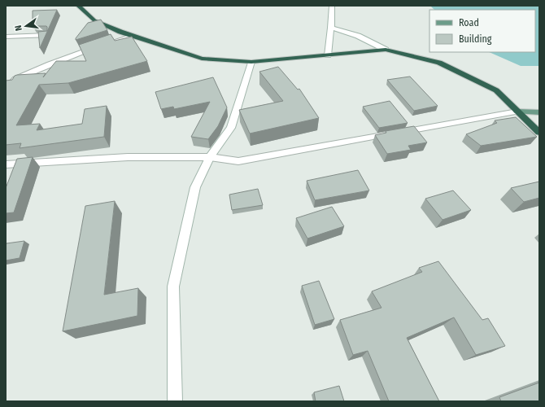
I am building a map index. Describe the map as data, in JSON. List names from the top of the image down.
{
  "legend": ["Road", "Building"],
  "north": "left"
}
